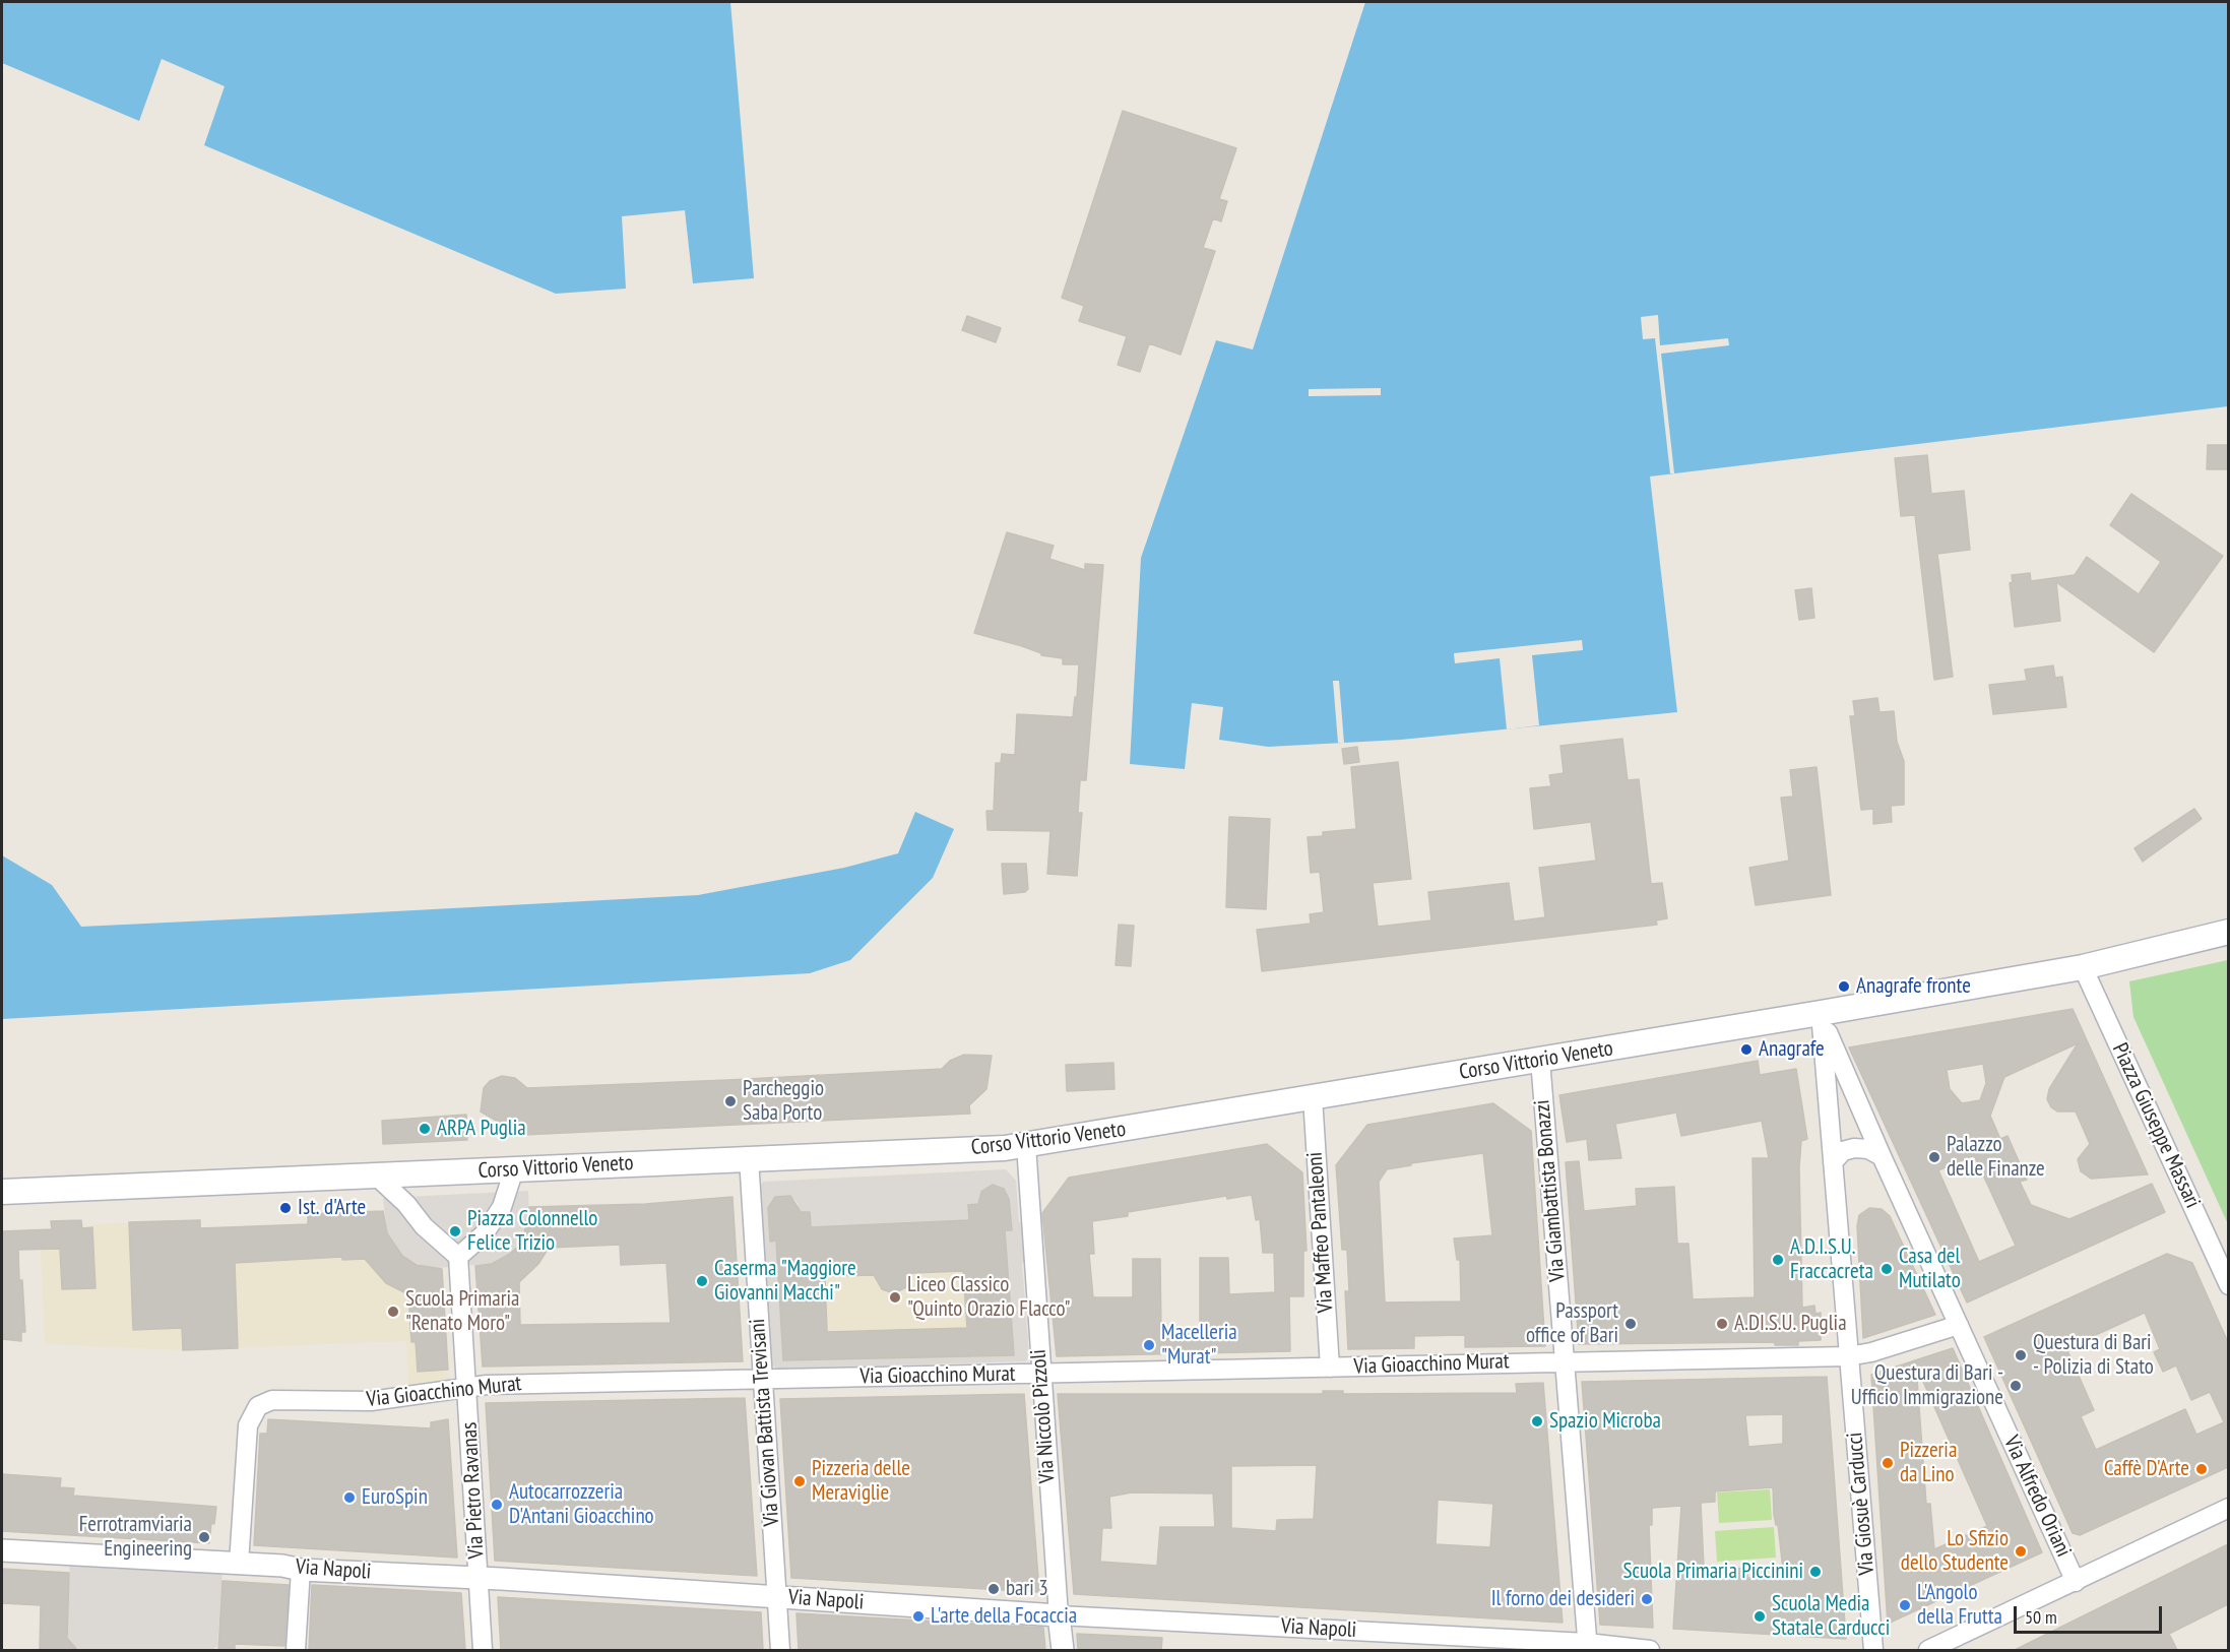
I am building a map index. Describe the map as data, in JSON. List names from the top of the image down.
{
  "streets": {
    "main road": ["Corso Vittorio Veneto"],
    "street": [
      "Piazza Giuseppe Massari",
      "Via Giambattista Bonazzi",
      "Via Maffeo Pantaleoni",
      "Via Gioacchino Murat",
      "Via Niccolò Pizzoli",
      "Via Giovan Battista Trevisani",
      "Via Pietro Ravanas",
      "Via Alfredo Oriani",
      "Via Giosuè Carducci",
      "Via Napoli"
    ]
  },
  "crossings": [
    ["Corso Vittorio Veneto", "Piazza Giuseppe Massari"],
    ["Corso Vittorio Veneto", "Via Giambattista Bonazzi"],
    ["Corso Vittorio Veneto", "Via Maffeo Pantaleoni"],
    ["Corso Vittorio Veneto", "Via Niccolò Pizzoli"],
    ["Corso Vittorio Veneto", "Via Giovan Battista Trevisani"],
    ["Corso Vittorio Veneto", "Via Alfredo Oriani"],
    ["Corso Vittorio Veneto", "Via Giosuè Carducci"],
    ["Via Giambattista Bonazzi", "Via Gioacchino Murat"],
    ["Via Giambattista Bonazzi", "Via Napoli"],
    ["Via Maffeo Pantaleoni", "Via Gioacchino Murat"],
    ["Via Gioacchino Murat", "Via Niccolò Pizzoli"],
    ["Via Gioacchino Murat", "Via Giovan Battista Trevisani"],
    ["Via Gioacchino Murat", "Via Pietro Ravanas"],
    ["Via Gioacchino Murat", "Via Alfredo Oriani"],
    ["Via Gioacchino Murat", "Via Giosuè Carducci"],
    ["Via Gioacchino Murat", "Via Napoli"],
    ["Via Niccolò Pizzoli", "Via Napoli"],
    ["Via Giovan Battista Trevisani", "Via Napoli"],
    ["Via Pietro Ravanas", "Via Napoli"],
    ["Via Alfredo Oriani", "Via Giosuè Carducci"]
  ],
  "places": [
    "Anagrafe fronte",
    "Anagrafe",
    "Parcheggio Saba Porto",
    "ARPA Puglia",
    "Palazzo delle Finanze",
    "Ist. d'Arte",
    "Piazza Colonnello Felice Trizio",
    "A.D.I.S.U. Fraccacreta",
    "Casa del Mutilato",
    "Caserma \"Maggiore Giovanni Macchi\"",
    "Liceo Classico \"Quinto Orazio Flacco\"",
    "Scuola Primaria \"Renato Moro\"",
    "Passport office of Bari",
    "A.DI.S.U. Puglia",
    "Macelleria \"Murat\"",
    "Questura di Bari - Polizia di Stato",
    "Questura di Bari - Ufficio Immigrazione",
    "Spazio Microba",
    "Pizzeria da Lino",
    "Caffè D'Arte",
    "Pizzeria delle Meraviglie",
    "EuroSpin",
    "Autocarrozzeria D'Antani Gioacchino",
    "Ferrotramviaria Engineering",
    "Lo Sfizio dello Studente",
    "Scuola Primaria Piccinini",
    "bari 3",
    "Il forno dei desideri",
    "L'Angolo della Frutta",
    "L'arte della Focaccia",
    "Scuola Media Statale Carducci"
  ],
  "scale_bar": "50 m"
}
